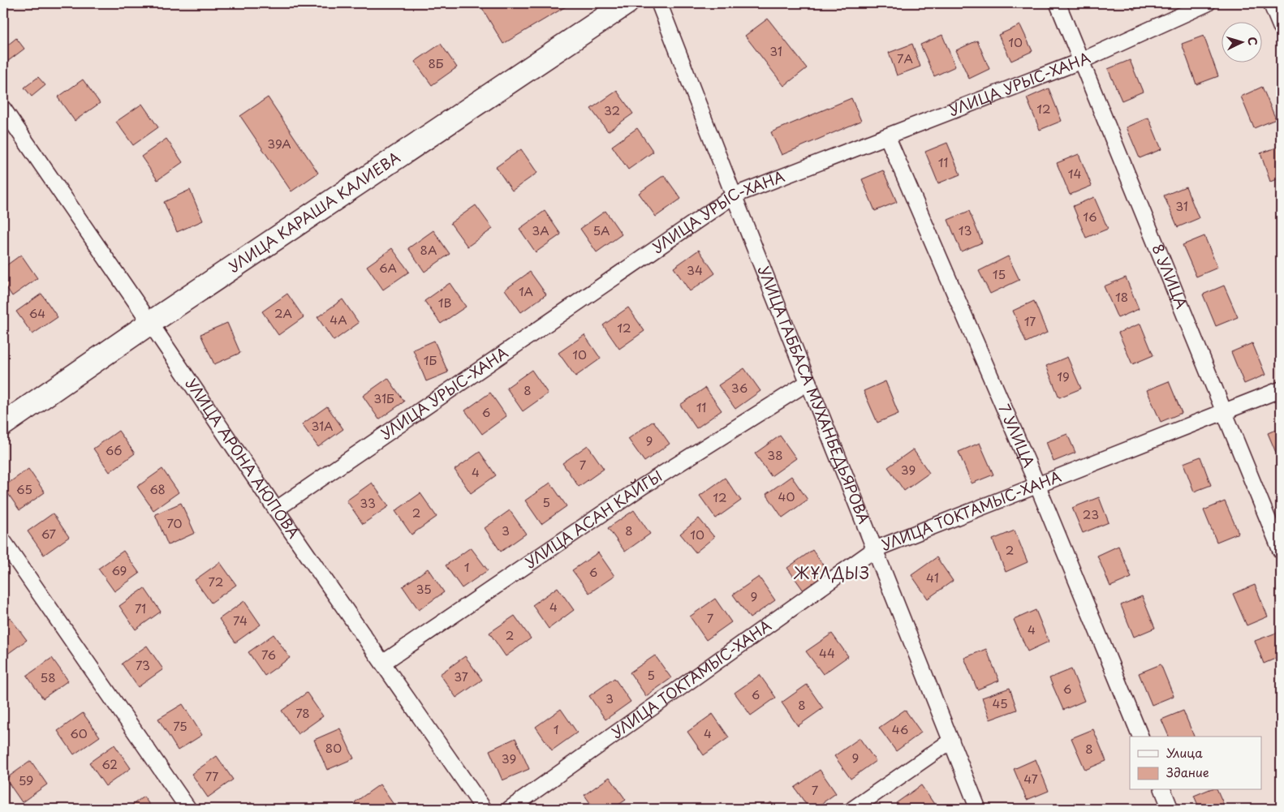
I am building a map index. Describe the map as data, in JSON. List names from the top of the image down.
{
  "streets": {
    "street": [
      "УЛИЦА УРЫС-ХАНА",
      "УЛИЦА КАРАША КАЛИЕВА",
      "8 УЛИЦА",
      "УЛИЦА ГАББАСА МУХАНБЕДЬЯРОВА",
      "7 УЛИЦА",
      "УЛИЦА АРОНА АЮПОВА",
      "УЛИЦА ТОКТАМЫС-ХАНА",
      "УЛИЦА АСАН КАЙГЫ"
    ]
  },
  "crossings": [
    ["УЛИЦА УРЫС-ХАНА", "8 УЛИЦА"],
    ["УЛИЦА УРЫС-ХАНА", "УЛИЦА ГАББАСА МУХАНБЕДЬЯРОВА"],
    ["УЛИЦА УРЫС-ХАНА", "7 УЛИЦА"],
    ["УЛИЦА УРЫС-ХАНА", "УЛИЦА АРОНА АЮПОВА"],
    ["УЛИЦА КАРАША КАЛИЕВА", "УЛИЦА АРОНА АЮПОВА"],
    ["8 УЛИЦА", "УЛИЦА ТОКТАМЫС-ХАНА"],
    ["УЛИЦА ГАББАСА МУХАНБЕДЬЯРОВА", "УЛИЦА ТОКТАМЫС-ХАНА"],
    ["УЛИЦА ГАББАСА МУХАНБЕДЬЯРОВА", "УЛИЦА АСАН КАЙГЫ"],
    ["7 УЛИЦА", "УЛИЦА ТОКТАМЫС-ХАНА"],
    ["УЛИЦА АРОНА АЮПОВА", "УЛИЦА АСАН КАЙГЫ"]
  ],
  "districts": ["ЖҰЛДЫЗ"],
  "house_numbers": [
    "10",
    "31",
    "7А",
    "8Б",
    "12",
    "32",
    "39А",
    "11",
    "14",
    "31",
    "16",
    "3А",
    "5А",
    "13",
    "8А",
    "6А",
    "34",
    "15",
    "1А",
    "18",
    "1В",
    "64",
    "2А",
    "4А",
    "17",
    "12",
    "10",
    "1Б",
    "19",
    "36",
    "8",
    "31Б",
    "11",
    "6",
    "31А",
    "9",
    "66",
    "38",
    "7",
    "39",
    "4",
    "65",
    "68",
    "40",
    "12",
    "5",
    "33",
    "2",
    "23",
    "70",
    "3",
    "8",
    "67",
    "10",
    "2",
    "1",
    "69",
    "6",
    "41",
    "72",
    "35",
    "9",
    "4",
    "71",
    "7",
    "74",
    "4",
    "2",
    "44",
    "76",
    "73",
    "5",
    "37",
    "58",
    "6",
    "6",
    "3",
    "45",
    "8",
    "78",
    "75",
    "1",
    "46",
    "60",
    "4",
    "80",
    "8",
    "9",
    "39",
    "62",
    "77",
    "47",
    "59",
    "7"
  ],
  "legend": ["Улица", "Здание"],
  "north": "right"
}
